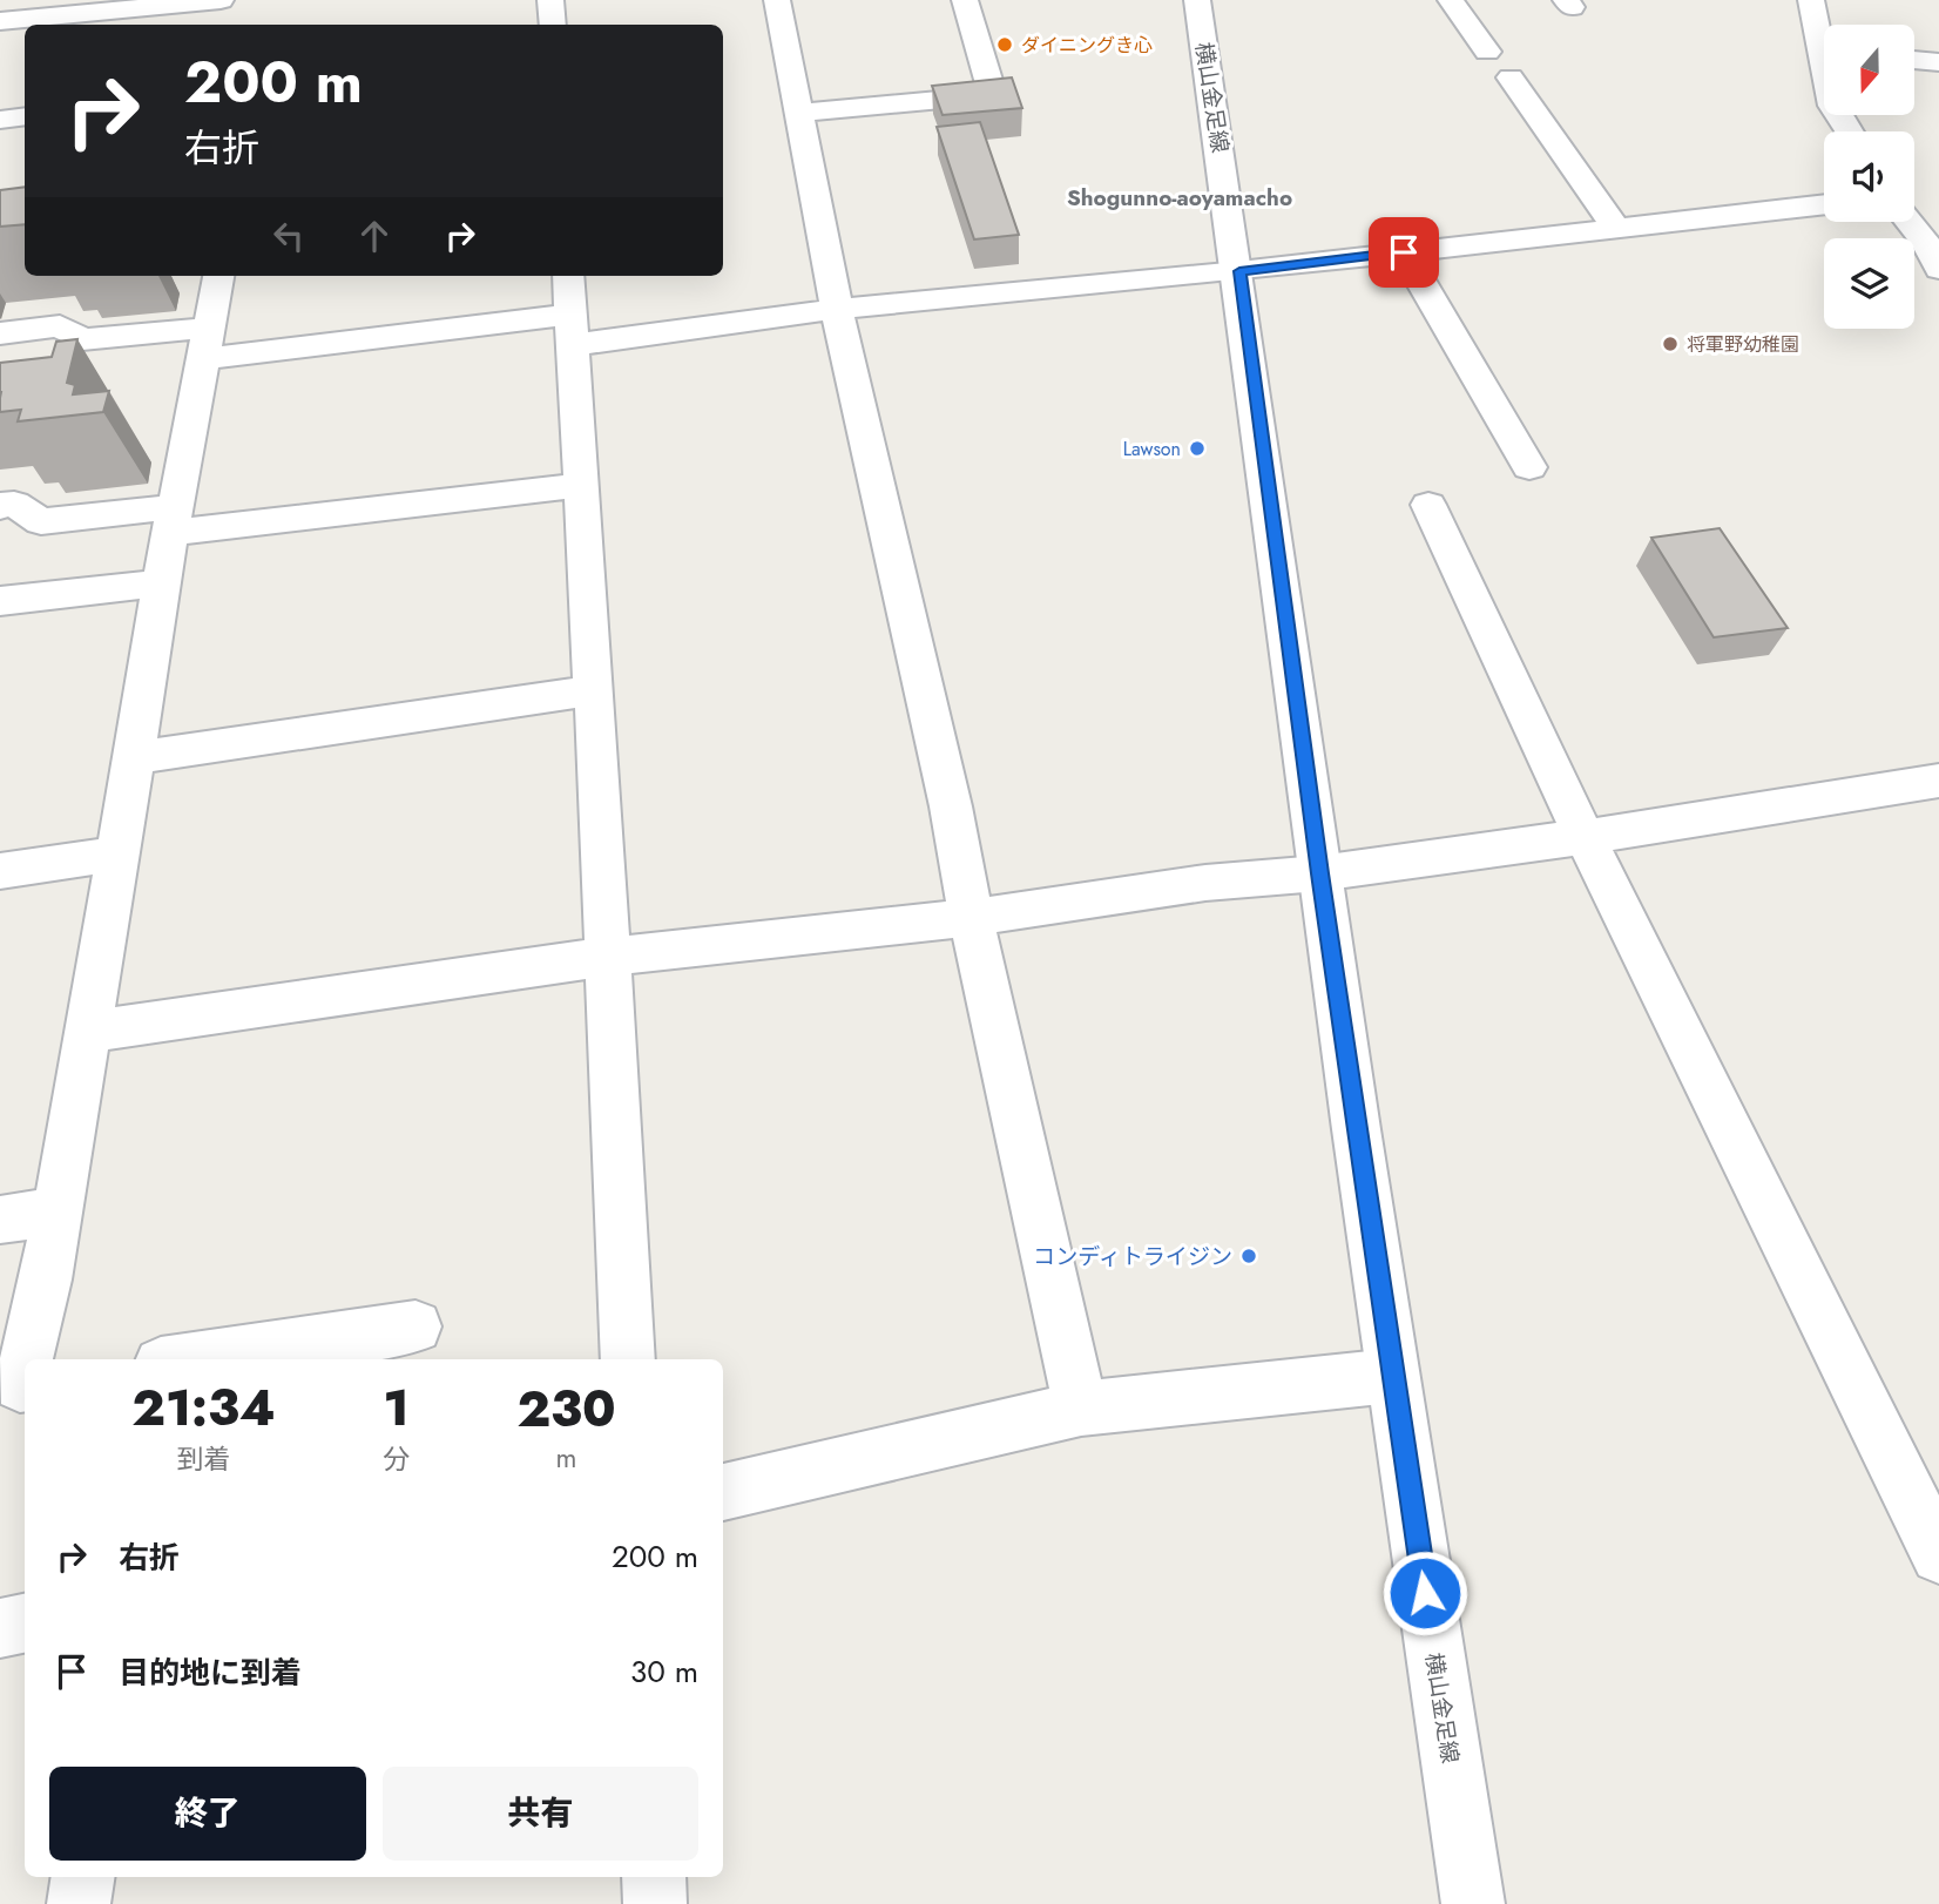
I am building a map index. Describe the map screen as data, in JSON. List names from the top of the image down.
{
  "streets": {
    "street": ["横山金足線"]
  },
  "districts": ["Shogunno-aoyamacho"],
  "places": [
    "ダイニングき心",
    "将軍野幼稚園",
    "Lawson",
    "コンディトライジン"
  ],
  "north": "bottom",
  "page": {
    "turn": ["200 m", "右折"],
    "eta": [
      "21:34",
      "到着",
      "1",
      "分",
      "230",
      "m"
    ],
    "list": [
      {
        "name": "右折",
        "value": "200 m"
      },
      {
        "name": "目的地に到着",
        "value": "30 m"
      }
    ],
    "buttons": ["終了", "共有"]
  }
}
